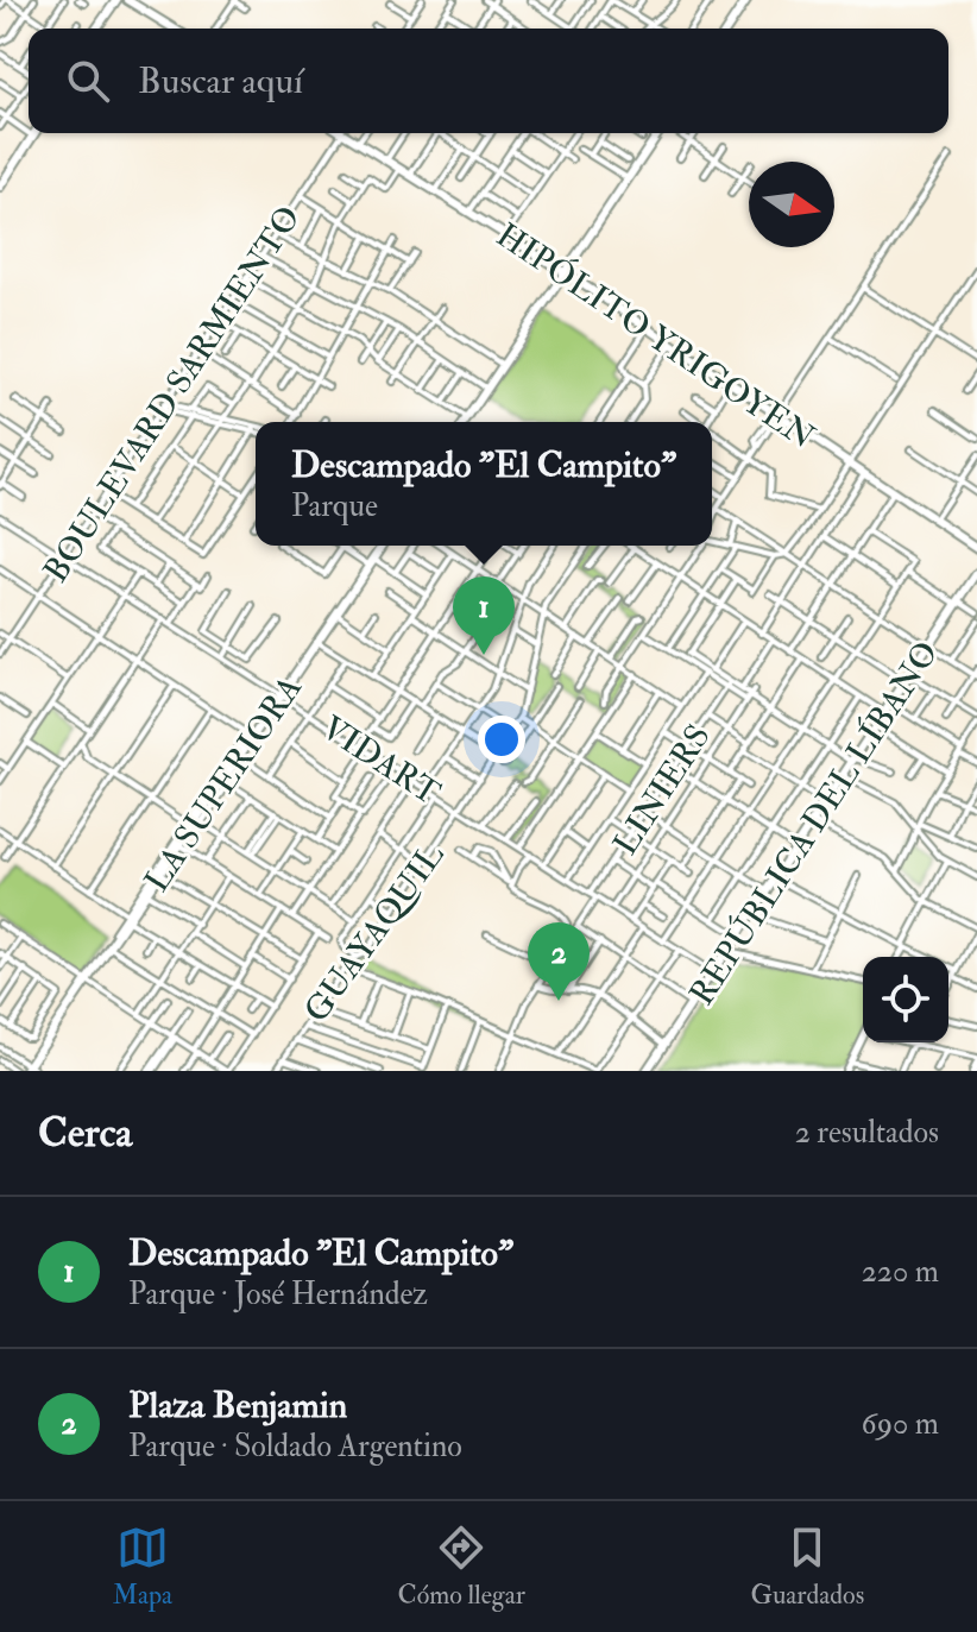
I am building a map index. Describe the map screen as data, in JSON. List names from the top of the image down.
{
  "streets": {
    "main road": ["HIPÓLITO YRIGOYEN", "LA SUPERIORA", "REPÚBLICA DEL LÍBANO"],
    "street": [
      "BOULEVARD SARMIENTO",
      "VIDART",
      "LINIERS",
      "GUAYAQUIL"
    ]
  },
  "crossings": [
    ["HIPÓLITO YRIGOYEN", "BOULEVARD SARMIENTO"],
    ["BOULEVARD SARMIENTO", "VIDART"],
    ["VIDART", "LA SUPERIORA"],
    ["VIDART", "LINIERS"],
    ["VIDART", "REPÚBLICA DEL LÍBANO"],
    ["VIDART", "GUAYAQUIL"]
  ],
  "north": "right",
  "page": {
    "search": "Buscar aquí",
    "popup": ["Descampado \"El Campito\"", "Parque"],
    "pins": ["1", "2"],
    "heading": ["Cerca", "2 resultados"],
    "list": [
      {
        "mark": "1",
        "name": "Descampado \"El Campito\"",
        "note": "Parque · José Hernández",
        "value": "220 m"
      },
      {
        "mark": "2",
        "name": "Plaza Benjamin",
        "note": "Parque · Soldado Argentino",
        "value": "690 m"
      }
    ],
    "nav": ["Mapa", "Cómo llegar", "Guardados"]
  }
}
